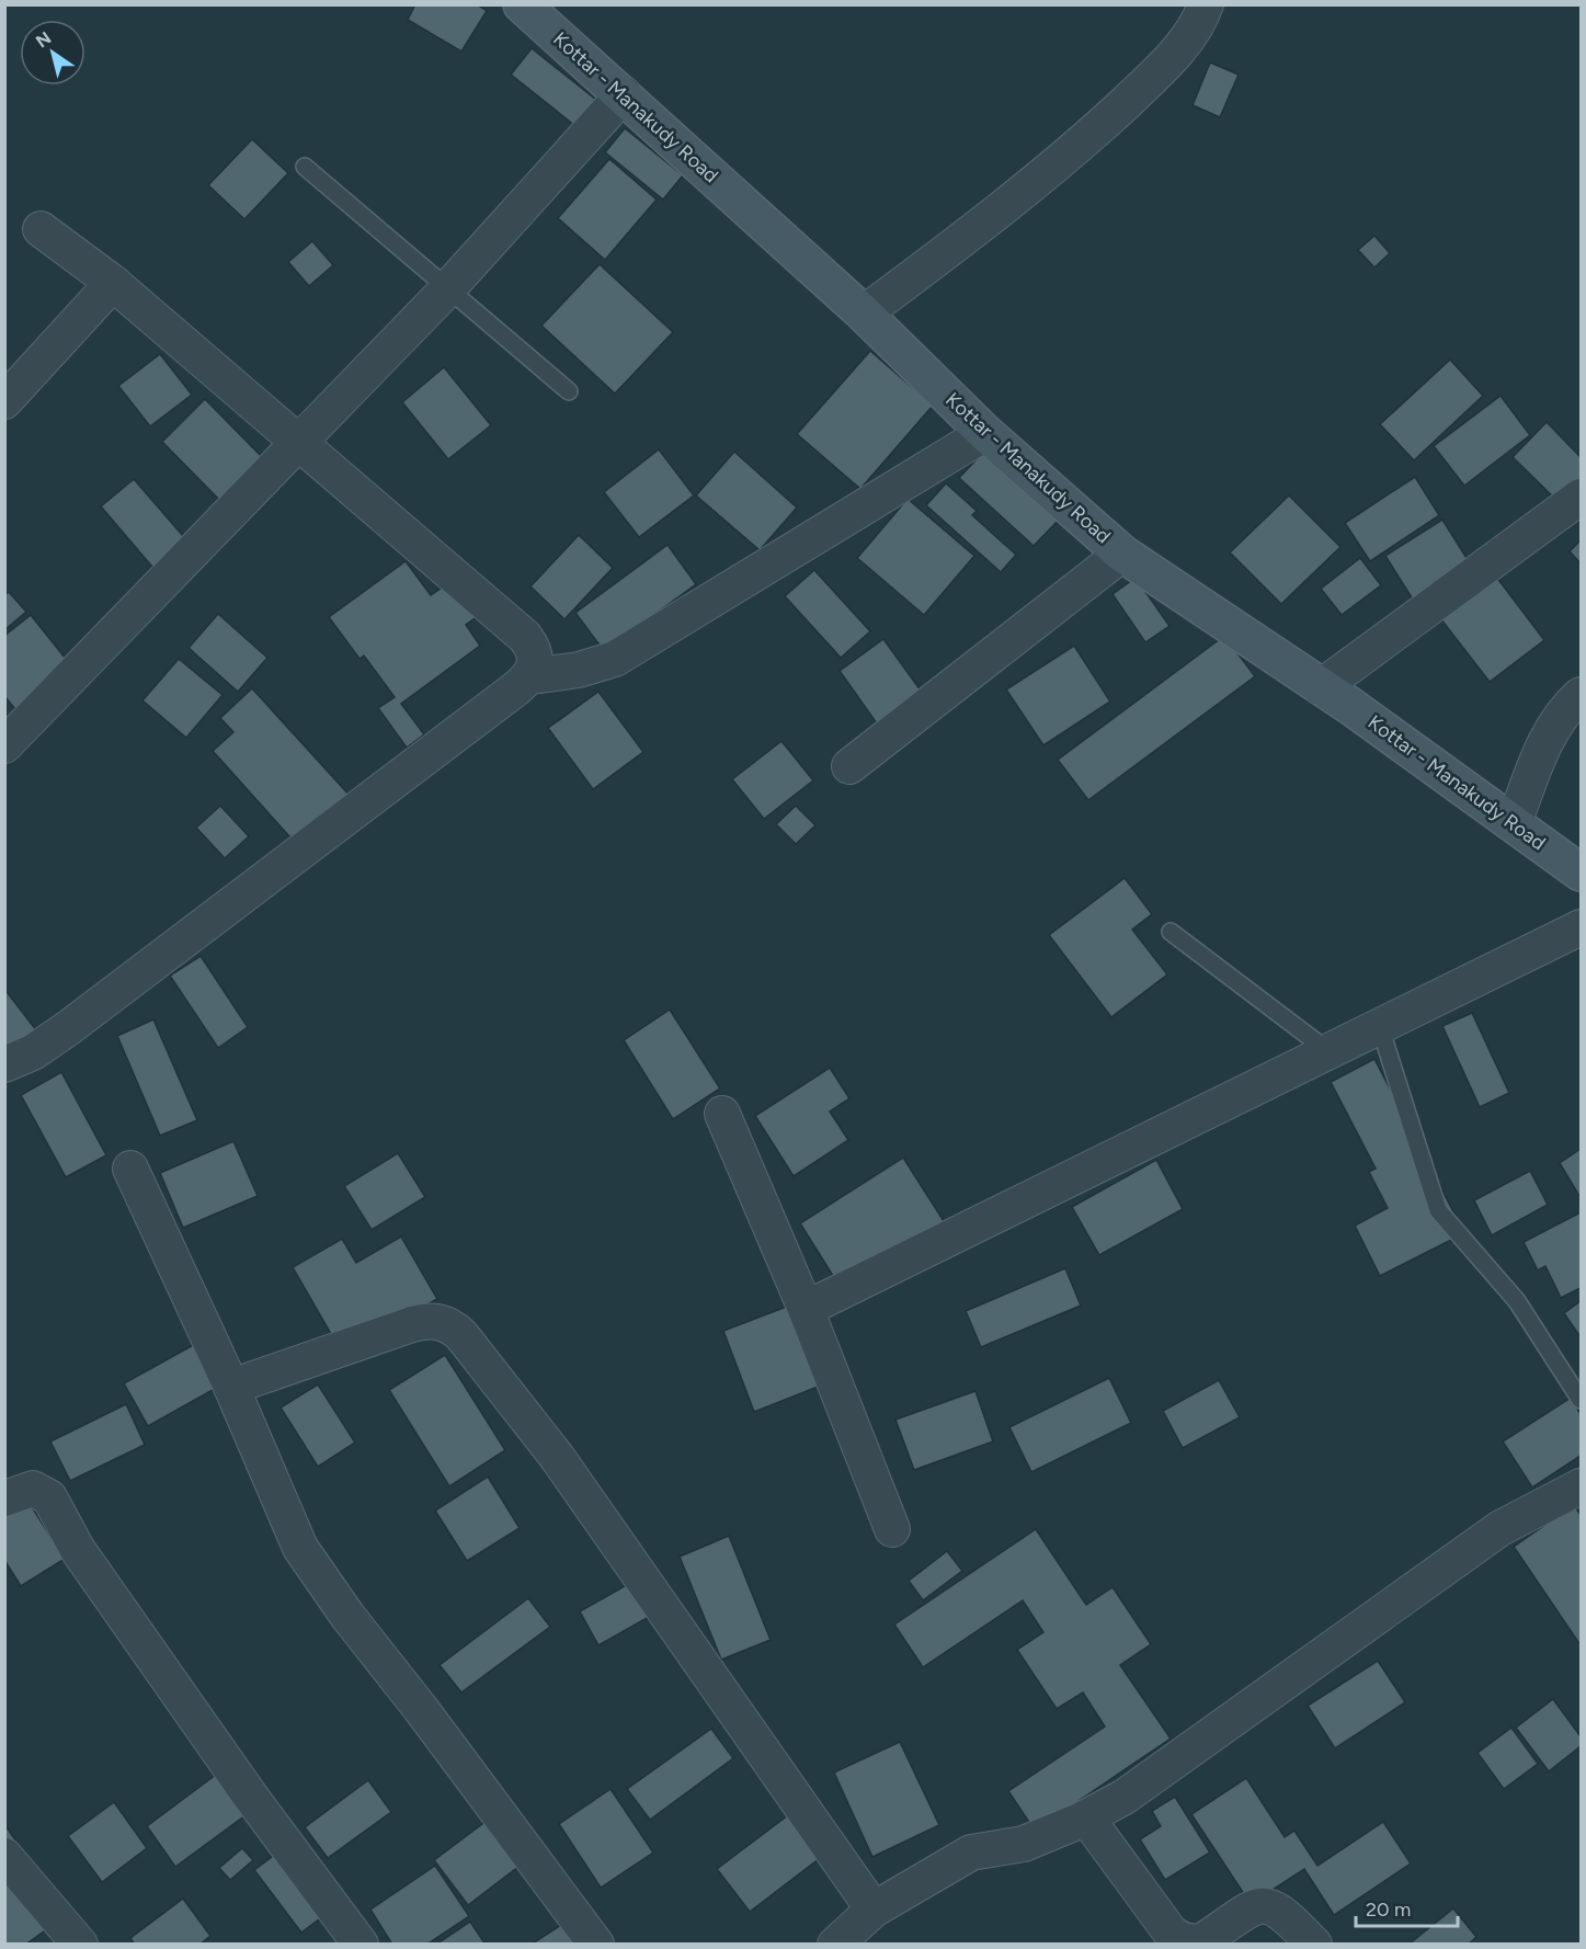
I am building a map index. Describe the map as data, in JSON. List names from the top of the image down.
{
  "streets": {
    "main road": ["Kottar - Manakudy Road"]
  },
  "scale_bar": "20 m",
  "north": "top left"
}
